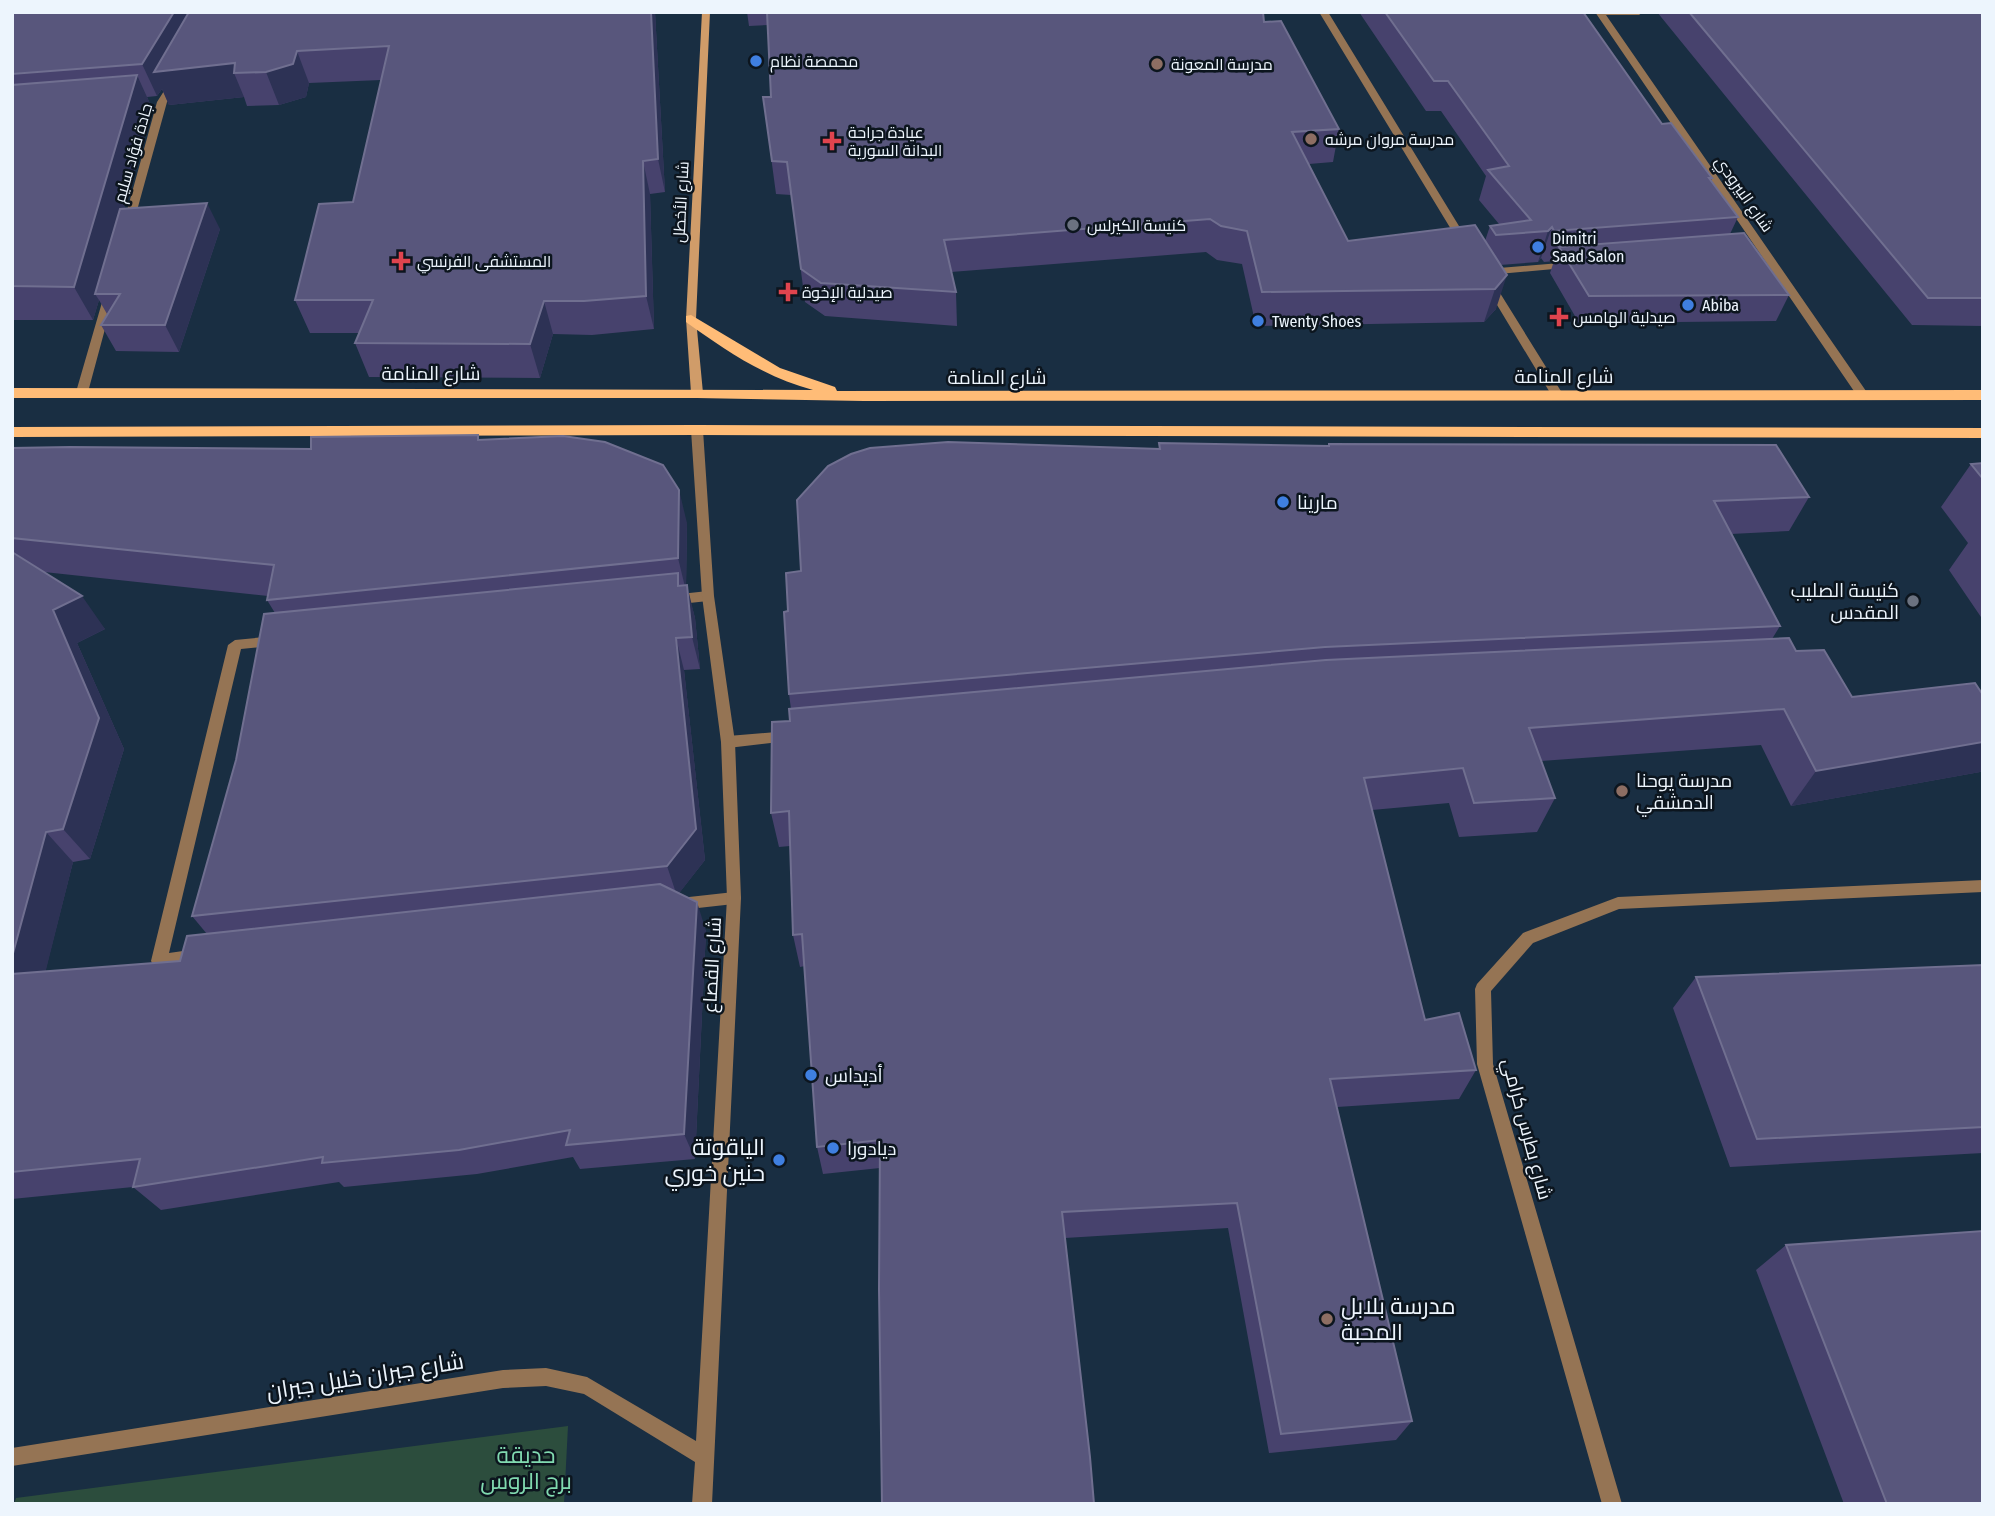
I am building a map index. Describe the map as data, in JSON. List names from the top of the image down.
{
  "streets": {
    "main road": ["شارع الأخطل", "شارع المنامة"],
    "street": [
      "جادة فؤاد سليم",
      "شارع البيرودي",
      "شارع القصاع",
      "شارع بطرس كرامي",
      "شارع جبران خليل جبران"
    ]
  },
  "crossings": [
    ["شارع البيرودي", "شارع المنامة"],
    ["شارع الأخطل", "شارع المنامة"],
    ["شارع القصاع", "شارع جبران خليل جبران"]
  ],
  "parks": ["حديقة برج الروس"],
  "places": {
    "other": [
      "محمصة نظام",
      "مدرسة المعونة",
      "مدرسة مروان مرشه",
      "كنيسة الكيرلس",
      "Dimitri Saad Salon",
      "Abiba",
      "Twenty Shoes",
      "مارينا",
      "كنيسة الصليب المقدس",
      "مدرسة يوحنا الدمشقي",
      "أديداس",
      "ديادورا",
      "الياقوتة حنين خوري",
      "مدرسة بلابل المحبة"
    ],
    "health": [
      "عيادة جراحة البدانة السورية",
      "المستشفى الفرنسي",
      "صيدلية الإخوة",
      "صيدلية الهامس"
    ]
  }
}
